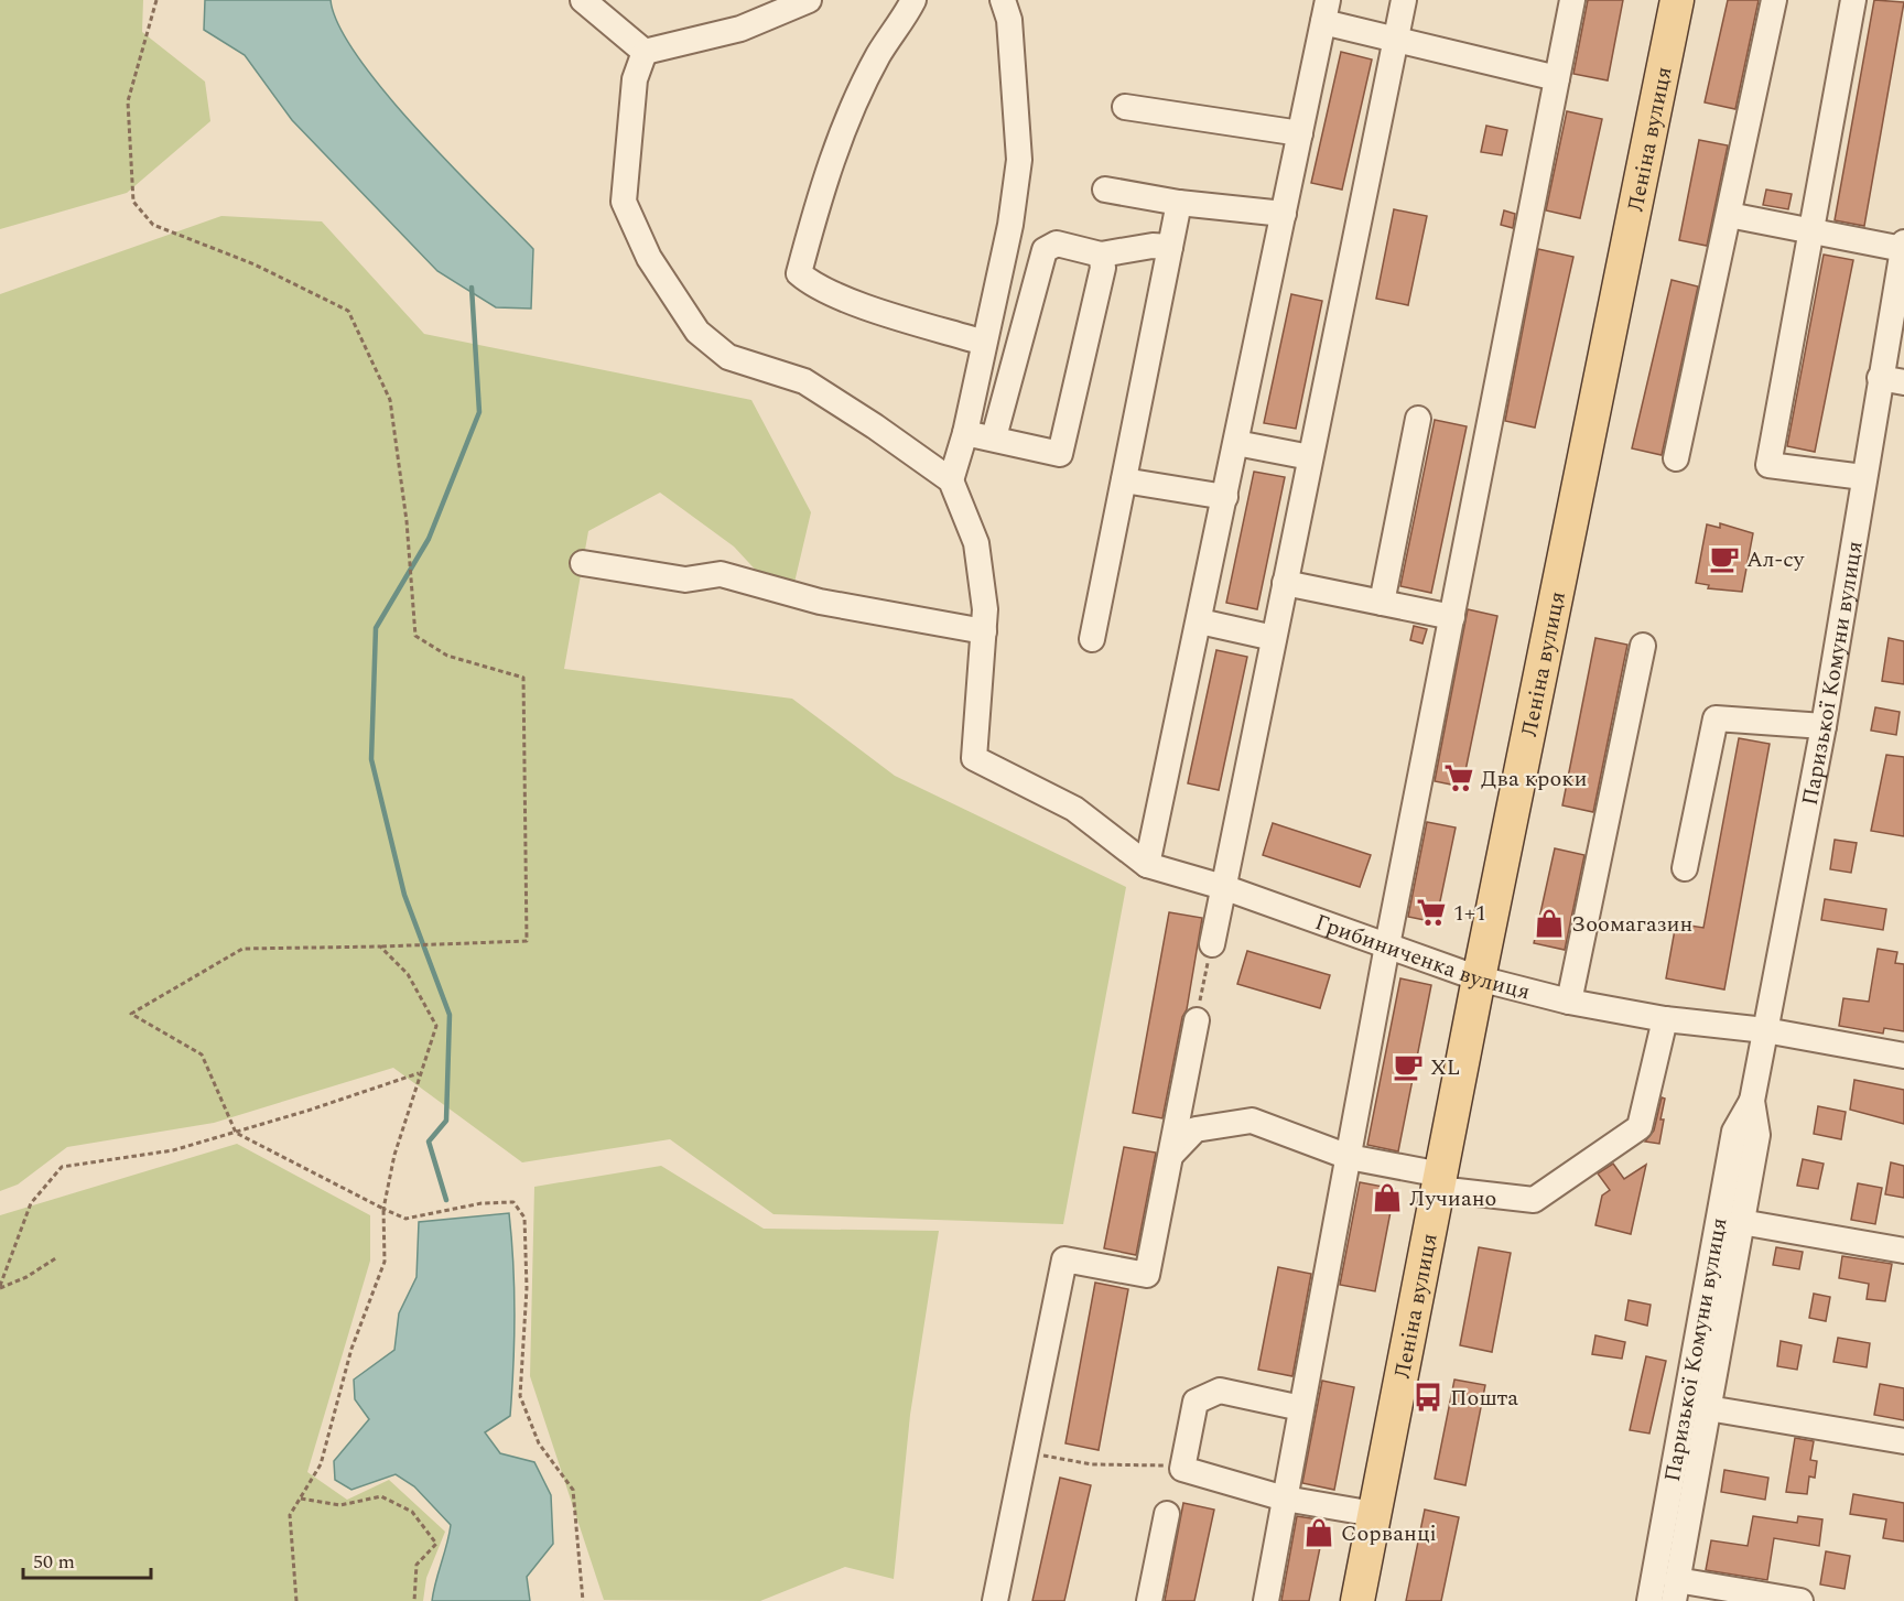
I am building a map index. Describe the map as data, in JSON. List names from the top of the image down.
{
  "streets": {
    "main road": ["Леніна вулиця"],
    "street": ["Паризької Комуни вулиця", "Грибиниченка вулиця"]
  },
  "crossings": [
    ["Леніна вулиця", "Грибиниченка вулиця"],
    ["Паризької Комуни вулиця", "Грибиниченка вулиця"]
  ],
  "places": {
    "cafe": ["Ал-су", "XL"],
    "supermarket": ["Два кроки", "1+1"],
    "shop": ["Зоомагазин", "Лучиано", "Сорванці"],
    "bus stop": ["Пошта"]
  },
  "scale_bar": "50 m"
}
